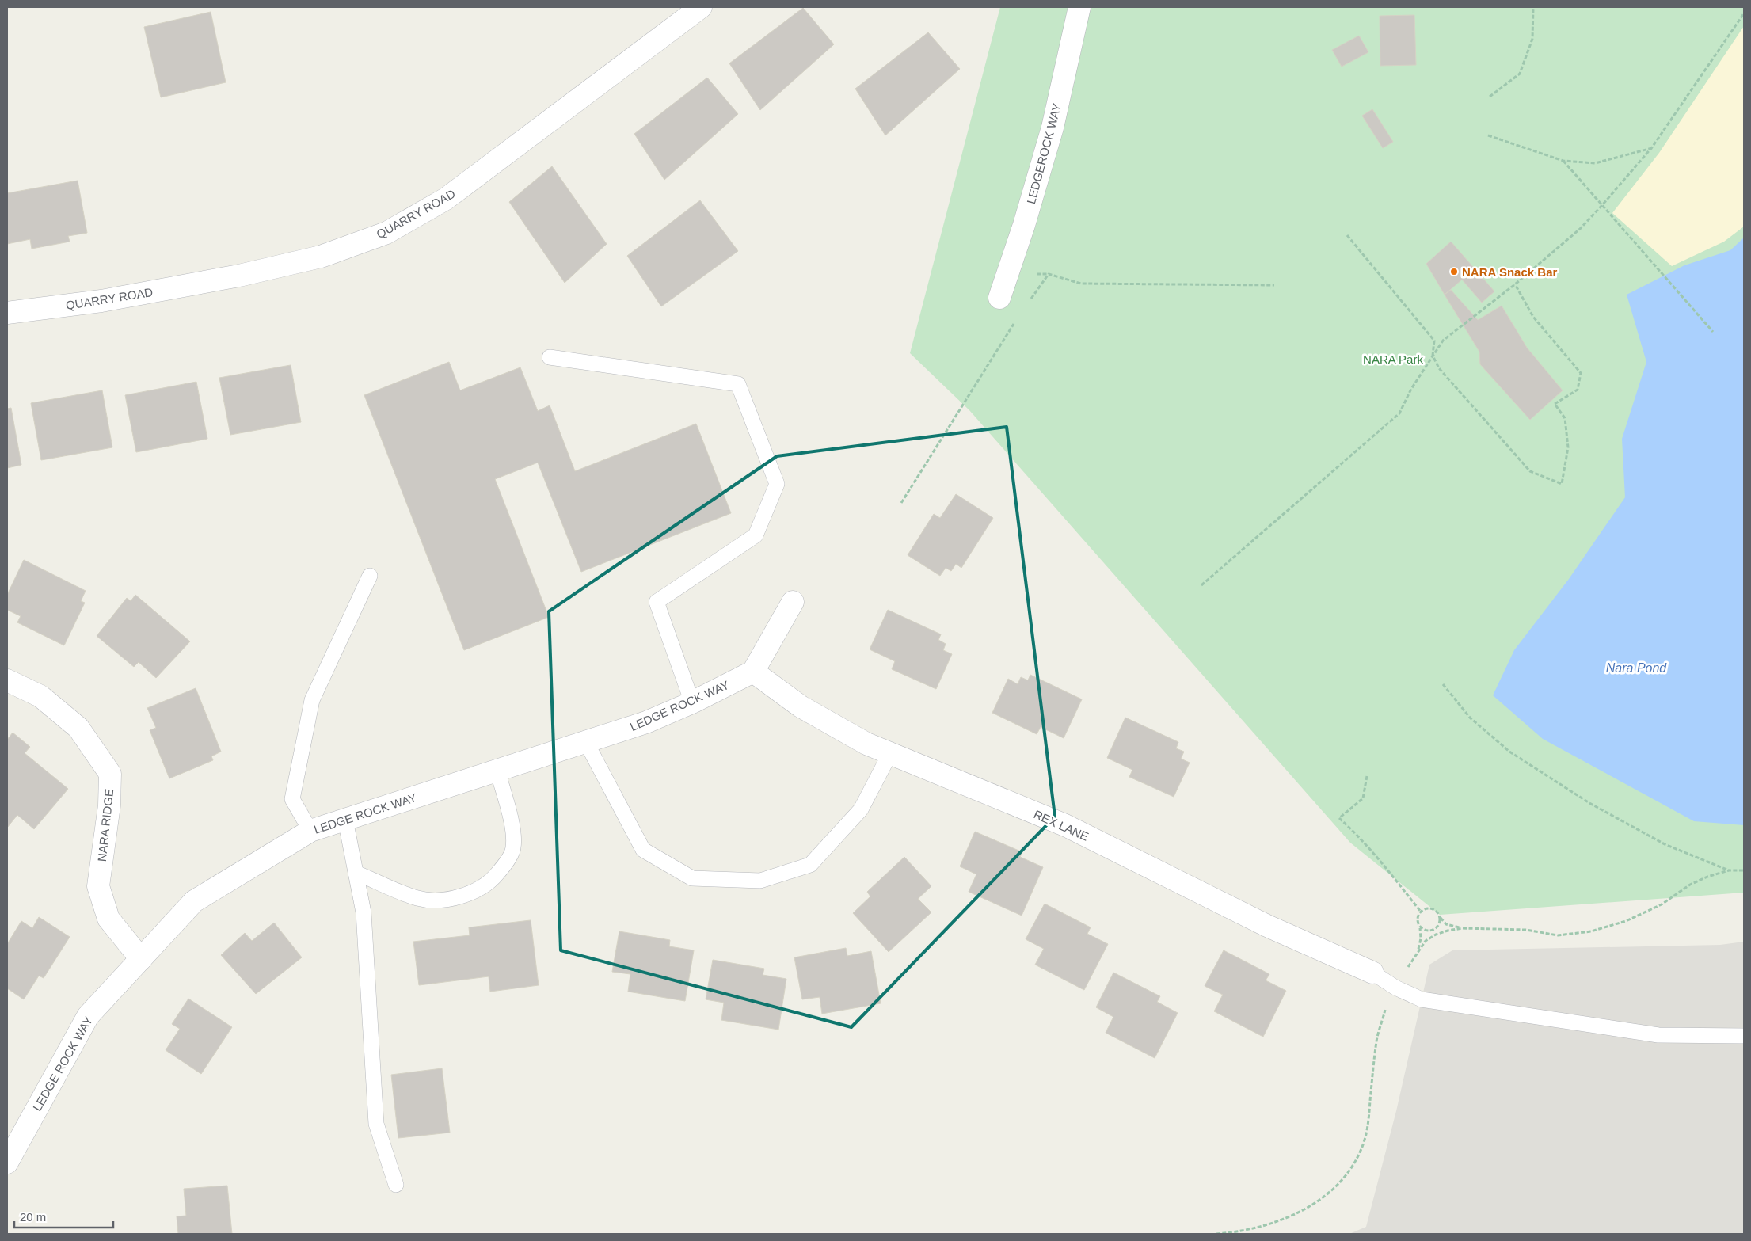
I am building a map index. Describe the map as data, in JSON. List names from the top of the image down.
{
  "streets": {
    "street": [
      "LEDGEROCK WAY",
      "QUARRY ROAD",
      "LEDGE ROCK WAY",
      "NARA RIDGE",
      "REX LANE"
    ]
  },
  "crossings": [
    ["LEDGE ROCK WAY", "NARA RIDGE"],
    ["LEDGE ROCK WAY", "REX LANE"]
  ],
  "water": ["Nara Pond"],
  "parks": ["NARA Park"],
  "places": ["NARA Snack Bar"],
  "scale_bar": "20 m"
}
